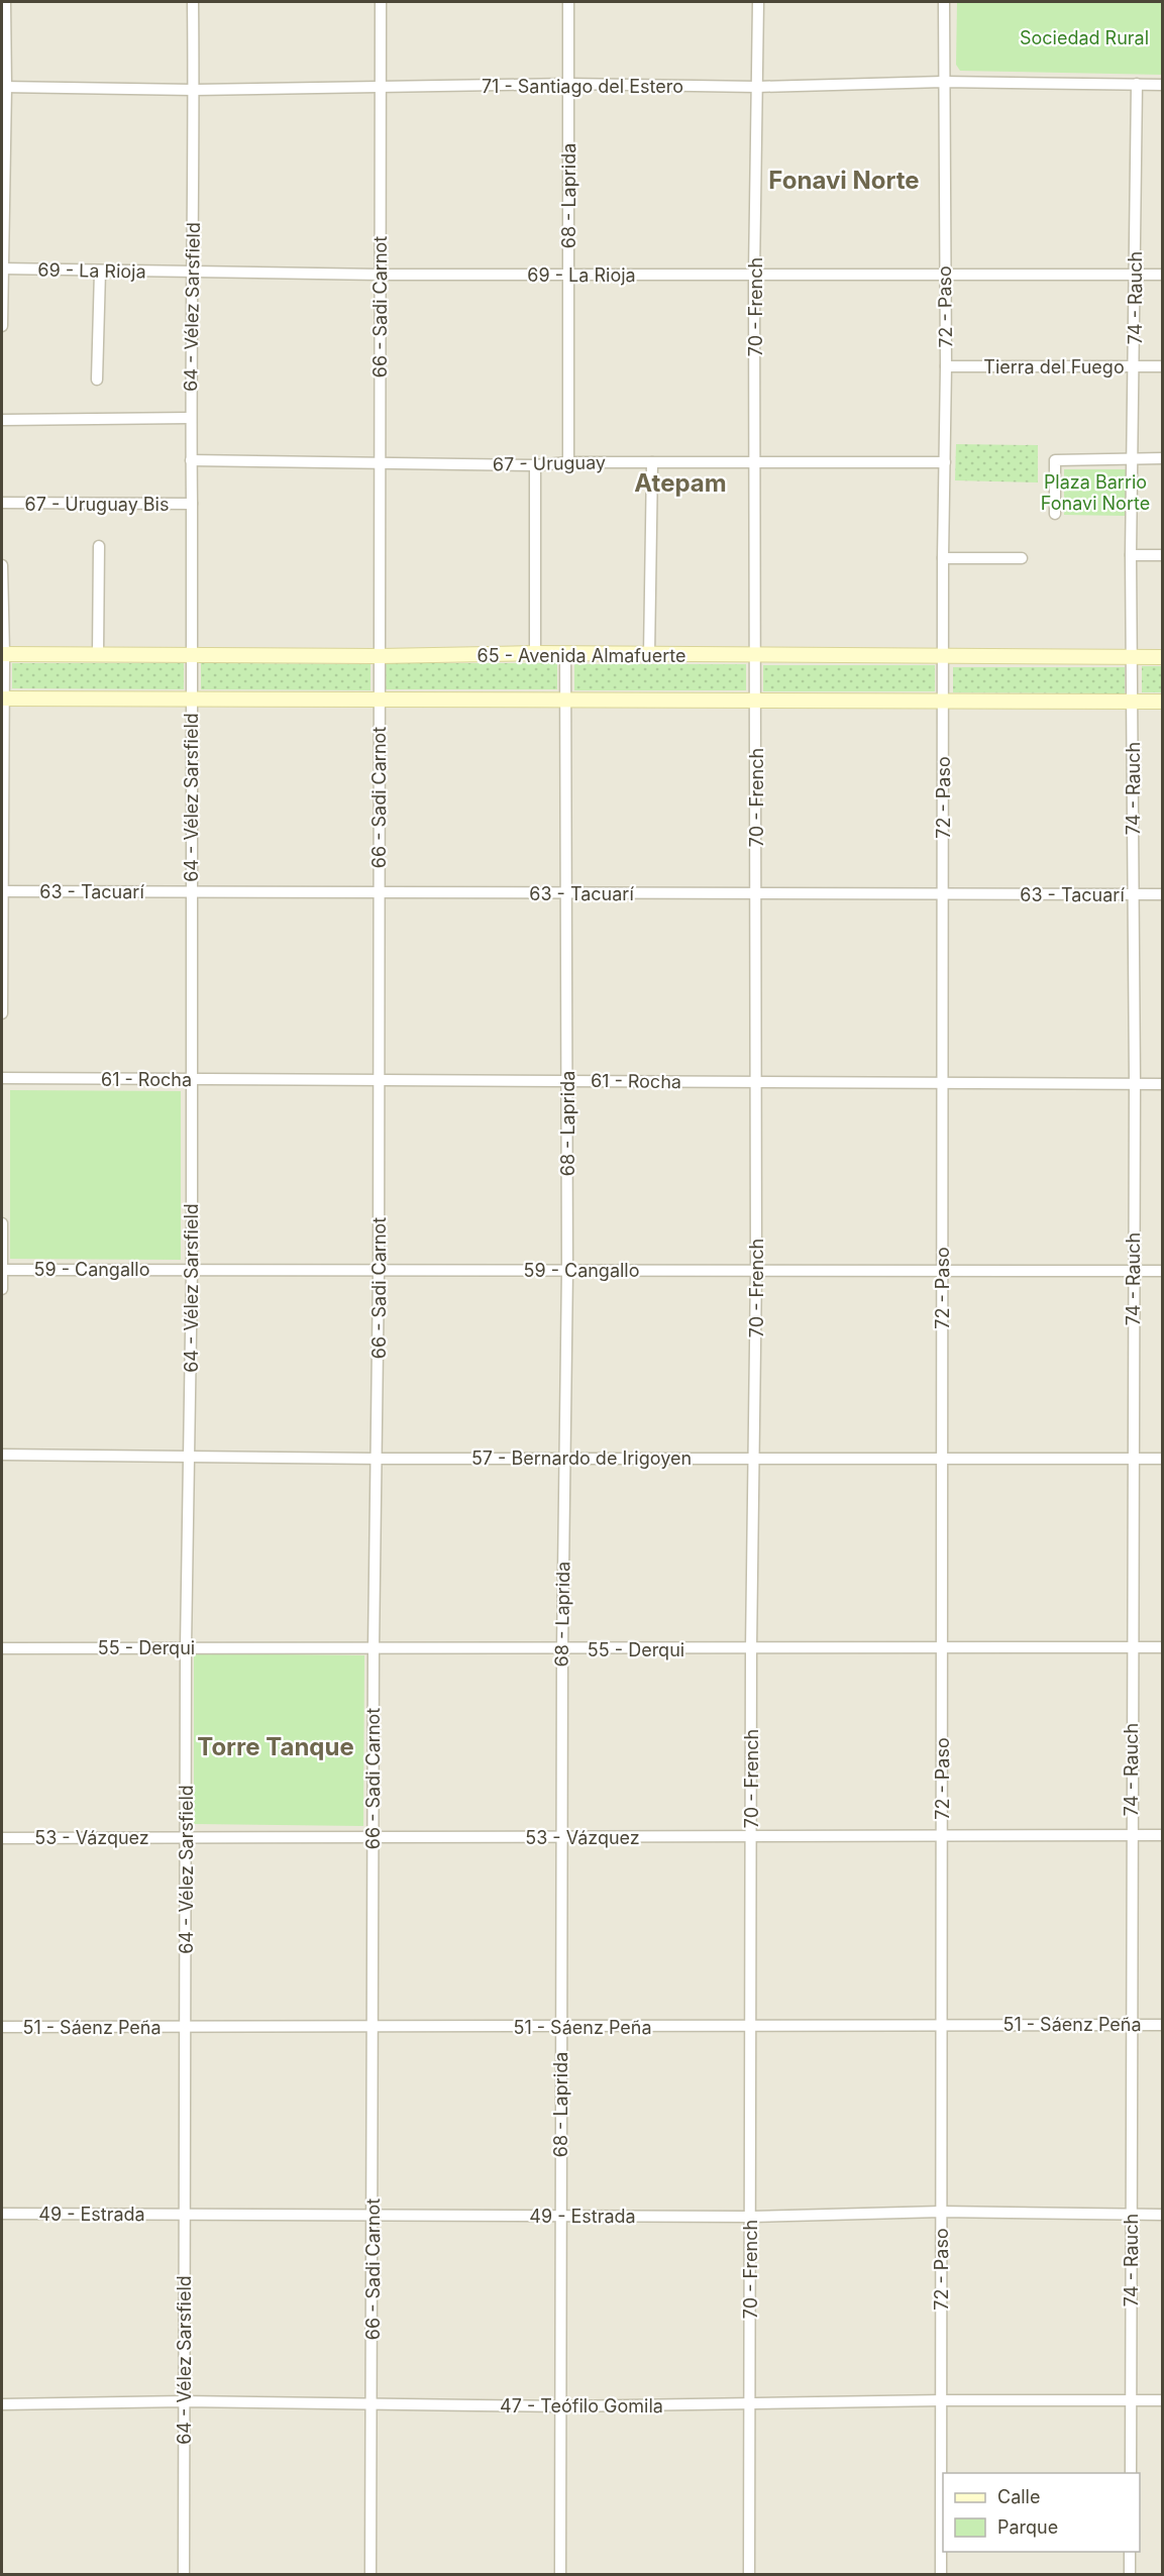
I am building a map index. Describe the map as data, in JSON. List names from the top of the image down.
{
  "streets": {
    "main road": ["65 - Avenida Almafuerte"],
    "street": [
      "71 - Santiago del Estero",
      "68 - Laprida",
      "69 - La Rioja",
      "74 - Rauch",
      "64 - Vélez Sarsfield",
      "66 - Sadi Carnot",
      "70 - French",
      "72 - Paso",
      "Tierra del Fuego",
      "67 - Uruguay",
      "67 - Uruguay Bis",
      "63 - Tacuarí",
      "61 - Rocha",
      "59 - Cangallo",
      "57 - Bernardo de Irigoyen",
      "55 - Derqui",
      "53 - Vázquez",
      "51 - Sáenz Peña",
      "49 - Estrada",
      "47 - Teófilo Gomila"
    ]
  },
  "crossings": [
    ["71 - Santiago del Estero", "68 - Laprida"],
    ["71 - Santiago del Estero", "74 - Rauch"],
    ["71 - Santiago del Estero", "64 - Vélez Sarsfield"],
    ["71 - Santiago del Estero", "66 - Sadi Carnot"],
    ["71 - Santiago del Estero", "70 - French"],
    ["71 - Santiago del Estero", "72 - Paso"],
    ["68 - Laprida", "69 - La Rioja"],
    ["68 - Laprida", "67 - Uruguay"],
    ["68 - Laprida", "65 - Avenida Almafuerte"],
    ["68 - Laprida", "63 - Tacuarí"],
    ["68 - Laprida", "61 - Rocha"],
    ["68 - Laprida", "59 - Cangallo"],
    ["68 - Laprida", "57 - Bernardo de Irigoyen"],
    ["68 - Laprida", "55 - Derqui"],
    ["68 - Laprida", "53 - Vázquez"],
    ["68 - Laprida", "51 - Sáenz Peña"],
    ["68 - Laprida", "49 - Estrada"],
    ["68 - Laprida", "47 - Teófilo Gomila"],
    ["69 - La Rioja", "74 - Rauch"],
    ["69 - La Rioja", "64 - Vélez Sarsfield"],
    ["69 - La Rioja", "66 - Sadi Carnot"],
    ["69 - La Rioja", "70 - French"],
    ["69 - La Rioja", "72 - Paso"],
    ["74 - Rauch", "Tierra del Fuego"],
    ["74 - Rauch", "65 - Avenida Almafuerte"],
    ["74 - Rauch", "63 - Tacuarí"],
    ["74 - Rauch", "61 - Rocha"],
    ["74 - Rauch", "59 - Cangallo"],
    ["74 - Rauch", "57 - Bernardo de Irigoyen"],
    ["74 - Rauch", "55 - Derqui"],
    ["74 - Rauch", "53 - Vázquez"],
    ["74 - Rauch", "51 - Sáenz Peña"],
    ["74 - Rauch", "49 - Estrada"],
    ["74 - Rauch", "47 - Teófilo Gomila"],
    ["64 - Vélez Sarsfield", "67 - Uruguay"],
    ["64 - Vélez Sarsfield", "67 - Uruguay Bis"],
    ["64 - Vélez Sarsfield", "65 - Avenida Almafuerte"],
    ["64 - Vélez Sarsfield", "63 - Tacuarí"],
    ["64 - Vélez Sarsfield", "61 - Rocha"],
    ["64 - Vélez Sarsfield", "59 - Cangallo"],
    ["64 - Vélez Sarsfield", "57 - Bernardo de Irigoyen"],
    ["64 - Vélez Sarsfield", "55 - Derqui"],
    ["64 - Vélez Sarsfield", "53 - Vázquez"],
    ["64 - Vélez Sarsfield", "51 - Sáenz Peña"],
    ["64 - Vélez Sarsfield", "49 - Estrada"],
    ["64 - Vélez Sarsfield", "47 - Teófilo Gomila"],
    ["66 - Sadi Carnot", "67 - Uruguay"],
    ["66 - Sadi Carnot", "65 - Avenida Almafuerte"],
    ["66 - Sadi Carnot", "63 - Tacuarí"],
    ["66 - Sadi Carnot", "61 - Rocha"],
    ["66 - Sadi Carnot", "59 - Cangallo"],
    ["66 - Sadi Carnot", "57 - Bernardo de Irigoyen"],
    ["66 - Sadi Carnot", "55 - Derqui"],
    ["66 - Sadi Carnot", "53 - Vázquez"],
    ["66 - Sadi Carnot", "51 - Sáenz Peña"],
    ["66 - Sadi Carnot", "49 - Estrada"],
    ["66 - Sadi Carnot", "47 - Teófilo Gomila"],
    ["70 - French", "67 - Uruguay"],
    ["70 - French", "65 - Avenida Almafuerte"],
    ["70 - French", "63 - Tacuarí"],
    ["70 - French", "61 - Rocha"],
    ["70 - French", "59 - Cangallo"],
    ["70 - French", "57 - Bernardo de Irigoyen"],
    ["70 - French", "55 - Derqui"],
    ["70 - French", "53 - Vázquez"],
    ["70 - French", "51 - Sáenz Peña"],
    ["70 - French", "49 - Estrada"],
    ["70 - French", "47 - Teófilo Gomila"],
    ["72 - Paso", "Tierra del Fuego"],
    ["72 - Paso", "67 - Uruguay"],
    ["72 - Paso", "65 - Avenida Almafuerte"],
    ["72 - Paso", "63 - Tacuarí"],
    ["72 - Paso", "61 - Rocha"],
    ["72 - Paso", "59 - Cangallo"],
    ["72 - Paso", "57 - Bernardo de Irigoyen"],
    ["72 - Paso", "55 - Derqui"],
    ["72 - Paso", "53 - Vázquez"],
    ["72 - Paso", "51 - Sáenz Peña"],
    ["72 - Paso", "49 - Estrada"],
    ["72 - Paso", "47 - Teófilo Gomila"]
  ],
  "districts": ["Fonavi Norte", "Atepam", "Torre Tanque"],
  "parks": ["Sociedad Rural", "Plaza Barrio Fonavi Norte"],
  "legend": ["Calle", "Parque"]
}
